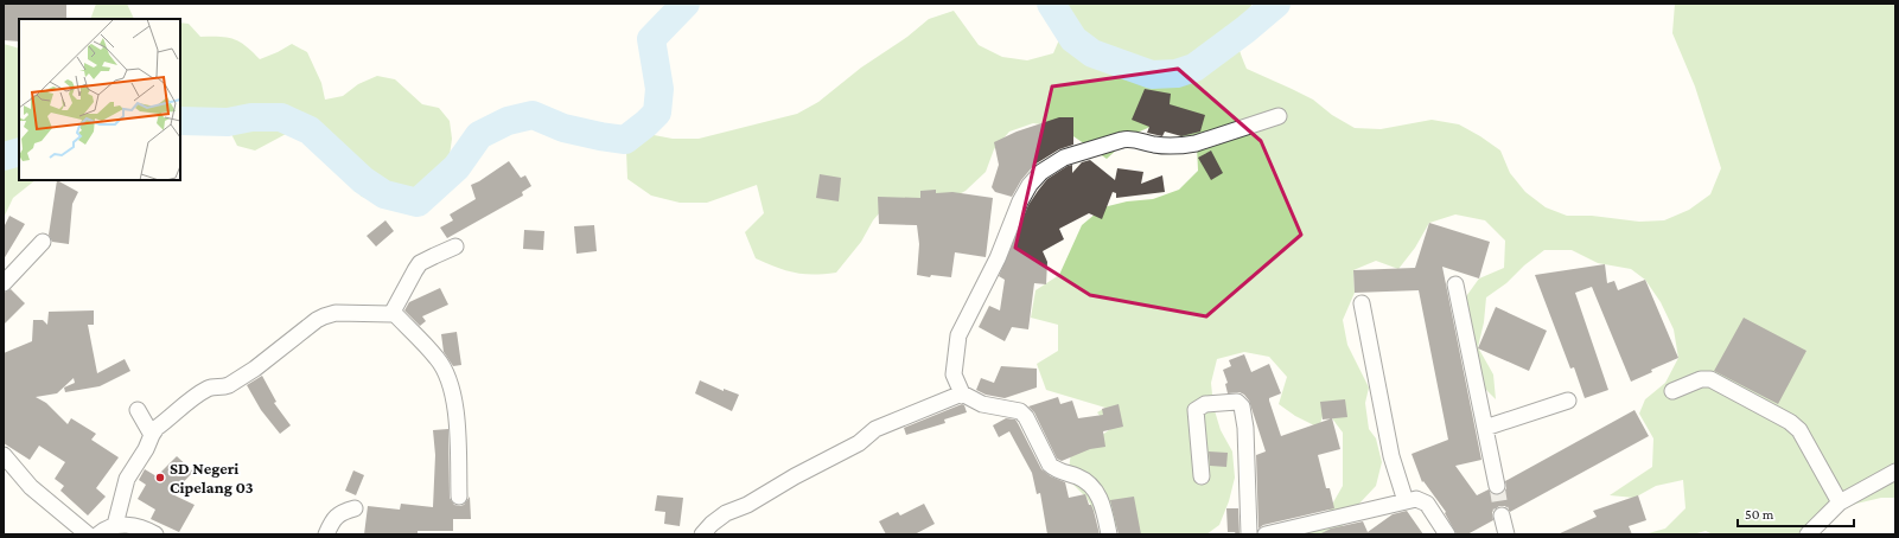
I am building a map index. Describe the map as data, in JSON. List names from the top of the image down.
{
  "places": ["SD Negeri Cipelang 03"],
  "scale_bar": "50 m"
}
